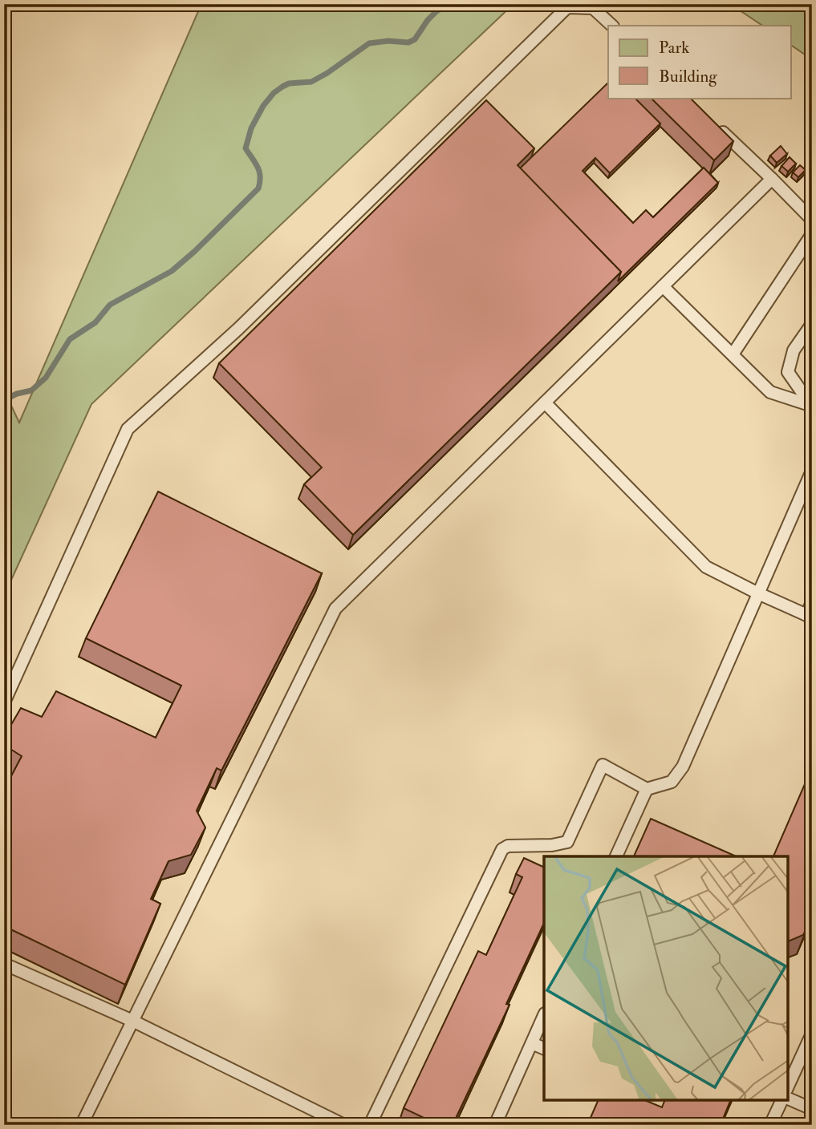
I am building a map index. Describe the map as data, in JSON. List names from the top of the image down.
{
  "legend": ["Park", "Building"]
}
